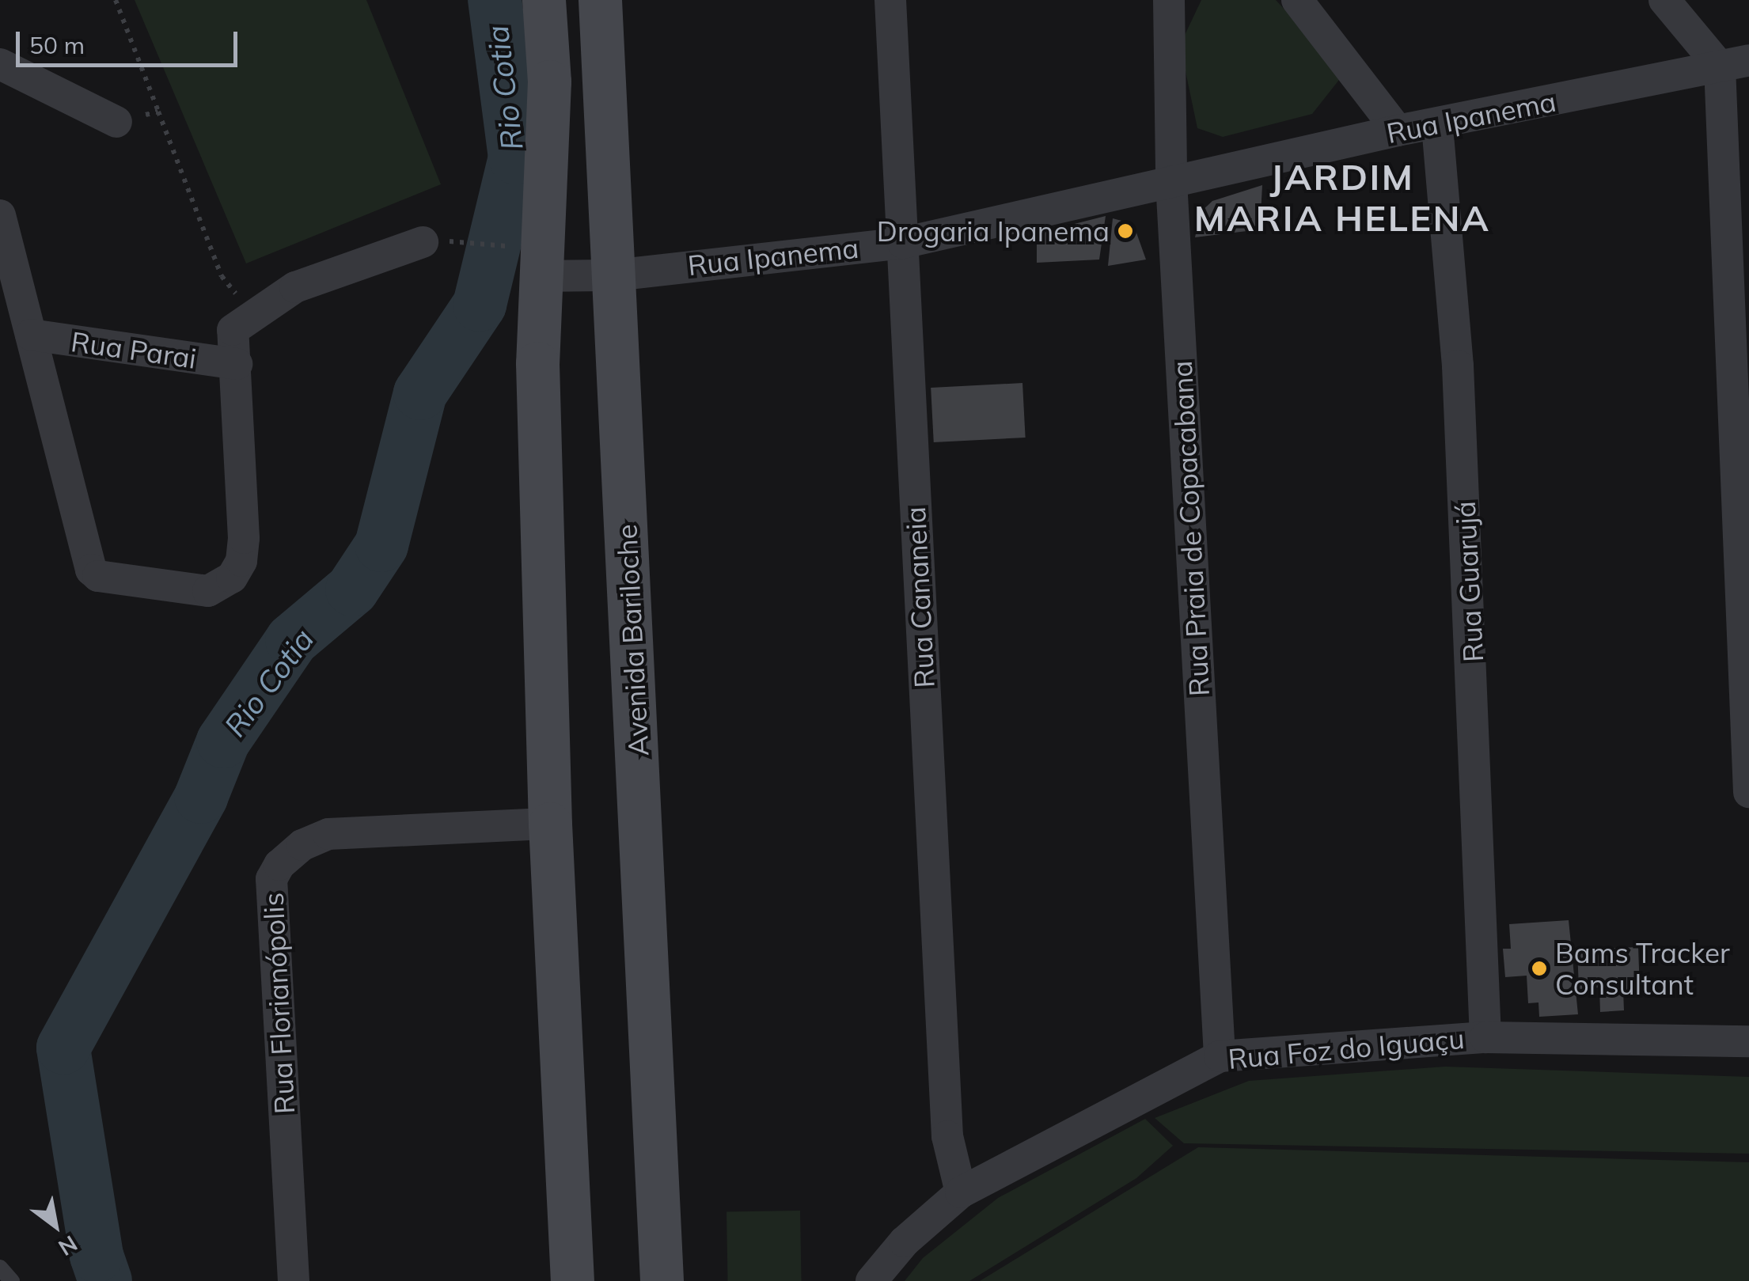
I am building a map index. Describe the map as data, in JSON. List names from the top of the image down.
{
  "streets": {
    "main road": ["Avenida Bariloche"],
    "street": [
      "Rua Ipanema",
      "Rua Parai",
      "Rua Praia de Copacabana",
      "Rua Guarujá",
      "Rua Cananeia",
      "Rua Florianópolis",
      "Rua Foz do Iguaçu"
    ]
  },
  "crossings": [
    ["Rua Ipanema", "Rua Praia de Copacabana"],
    ["Rua Ipanema", "Rua Guarujá"],
    ["Rua Ipanema", "Rua Cananeia"],
    ["Rua Ipanema", "Avenida Bariloche"],
    ["Rua Praia de Copacabana", "Rua Foz do Iguaçu"],
    ["Rua Guarujá", "Rua Foz do Iguaçu"],
    ["Rua Cananeia", "Rua Foz do Iguaçu"]
  ],
  "districts": ["JARDIM MARIA HELENA"],
  "water": ["Rio Cotia"],
  "places": ["Drogaria Ipanema", "Bams Tracker Consultant"],
  "scale_bar": "50 m",
  "north": "bottom right"
}
